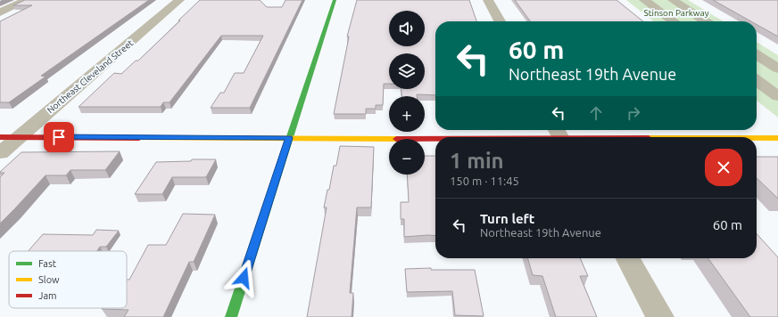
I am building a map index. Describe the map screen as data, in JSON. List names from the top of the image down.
{
  "streets": {
    "street": ["Northeast Cleveland Street"]
  },
  "parks": ["Stinson Parkway"],
  "legend": ["Fast", "Slow", "Jam"],
  "page": {
    "map_buttons": ["+", "−"],
    "turn": ["60 m", "Northeast 19th Avenue"],
    "heading": ["1 min", "150 m · 11:45"],
    "list": [
      {
        "name": "Turn left",
        "note": "Northeast 19th Avenue",
        "value": "60 m"
      }
    ]
  }
}
